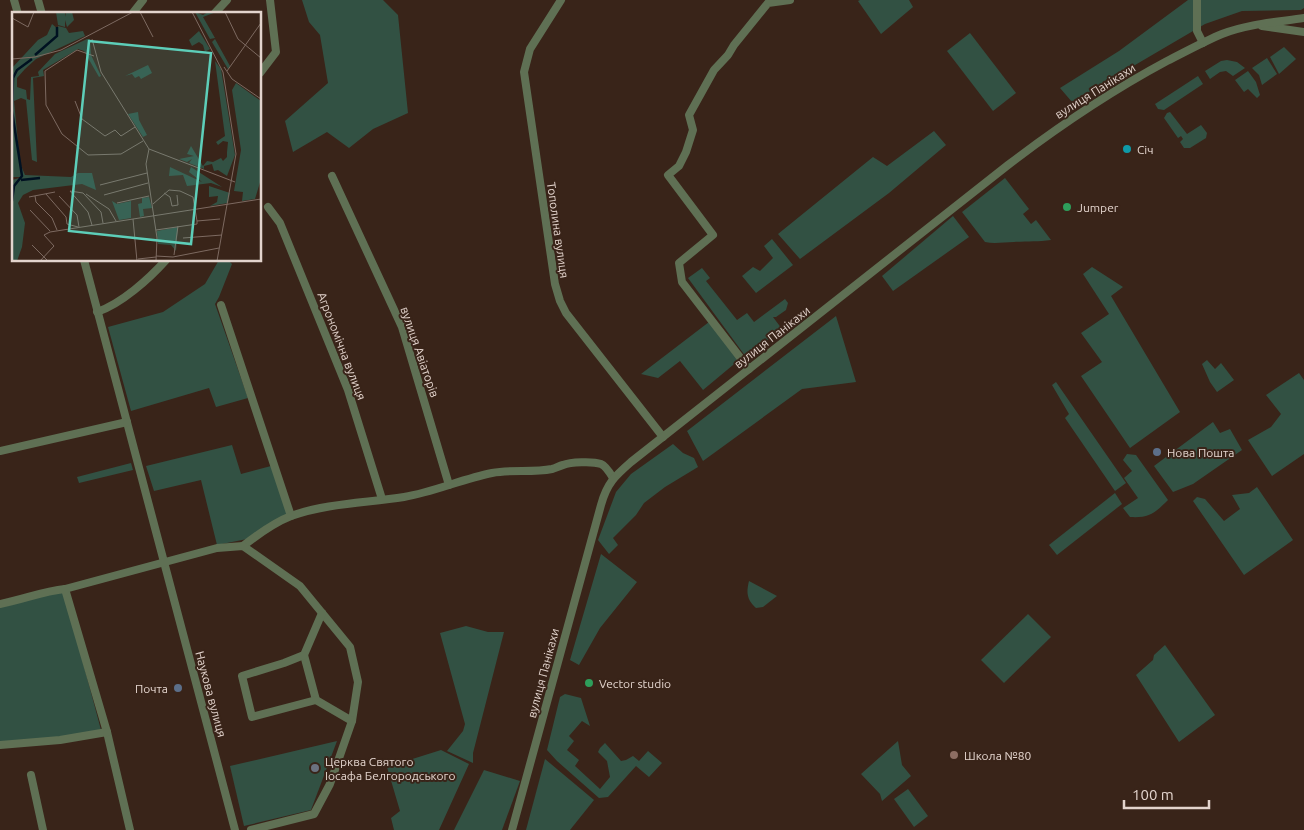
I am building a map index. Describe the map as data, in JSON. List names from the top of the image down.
{
  "streets": {
    "street": [
      "вулиця Панікахи",
      "Тополина вулиця",
      "Агрономічна вулиця",
      "вулиця Авіаторів",
      "Наукова вулиця"
    ]
  },
  "crossings": [
    ["вулиця Панікахи", "Тополина вулиця"]
  ],
  "places": [
    "Січ",
    "Jumper",
    "Нова Пошта",
    "Vector studio",
    "Почта",
    "Школа №80",
    "Церква Святого Іосафа Белгородського"
  ],
  "scale_bar": "100 m"
}
